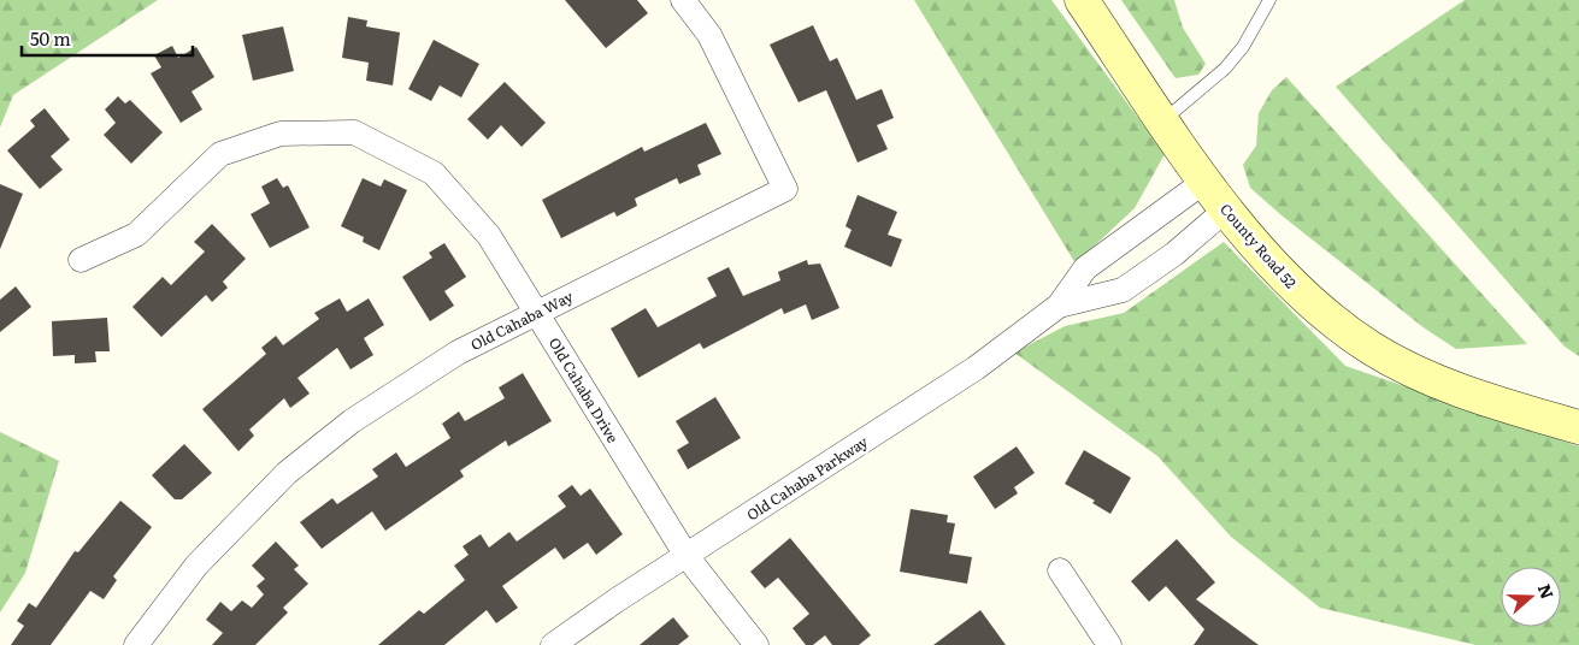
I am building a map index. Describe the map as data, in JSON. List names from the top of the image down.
{
  "streets": {
    "main road": ["County Road 52"],
    "street": ["Old Cahaba Way", "Old Cahaba Drive", "Old Cahaba Parkway"]
  },
  "crossings": [
    ["County Road 52", "Old Cahaba Parkway"],
    ["Old Cahaba Way", "Old Cahaba Drive"],
    ["Old Cahaba Drive", "Old Cahaba Parkway"]
  ],
  "scale_bar": "50 m",
  "north": "right"
}
